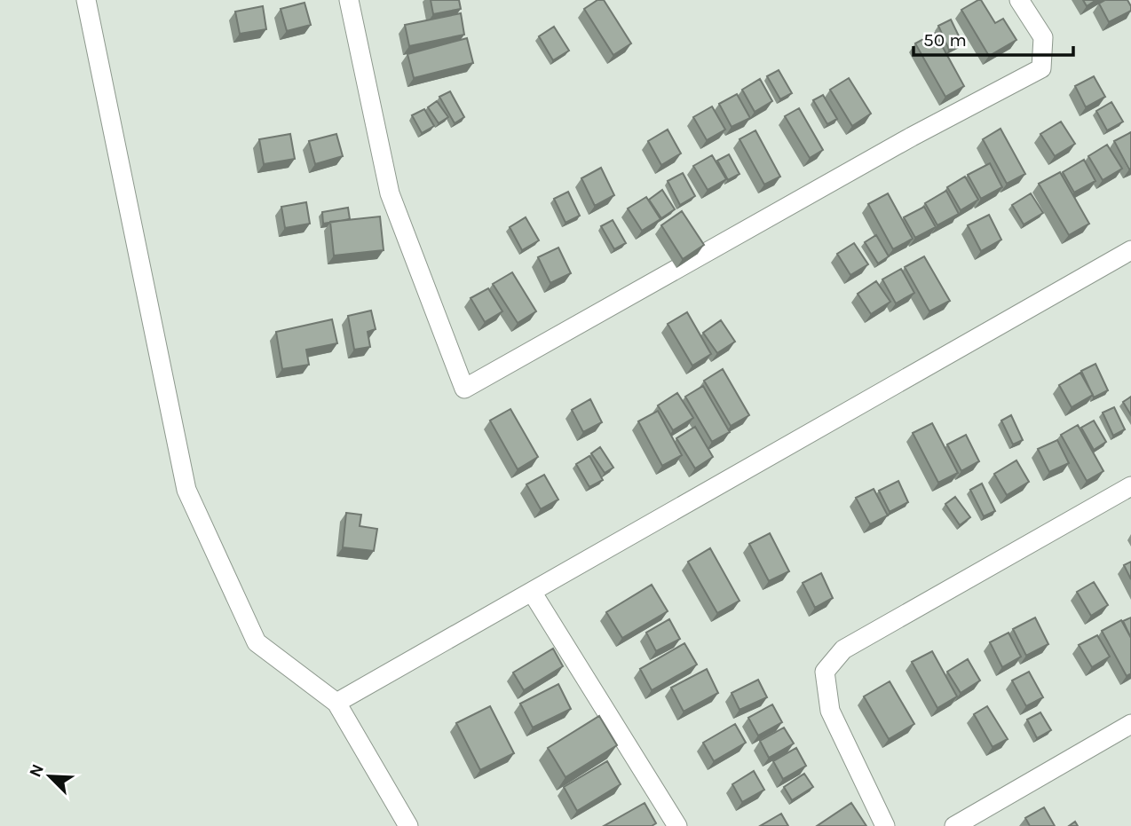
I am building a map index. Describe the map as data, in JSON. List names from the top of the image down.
{
  "scale_bar": "50 m",
  "north": "top left"
}
